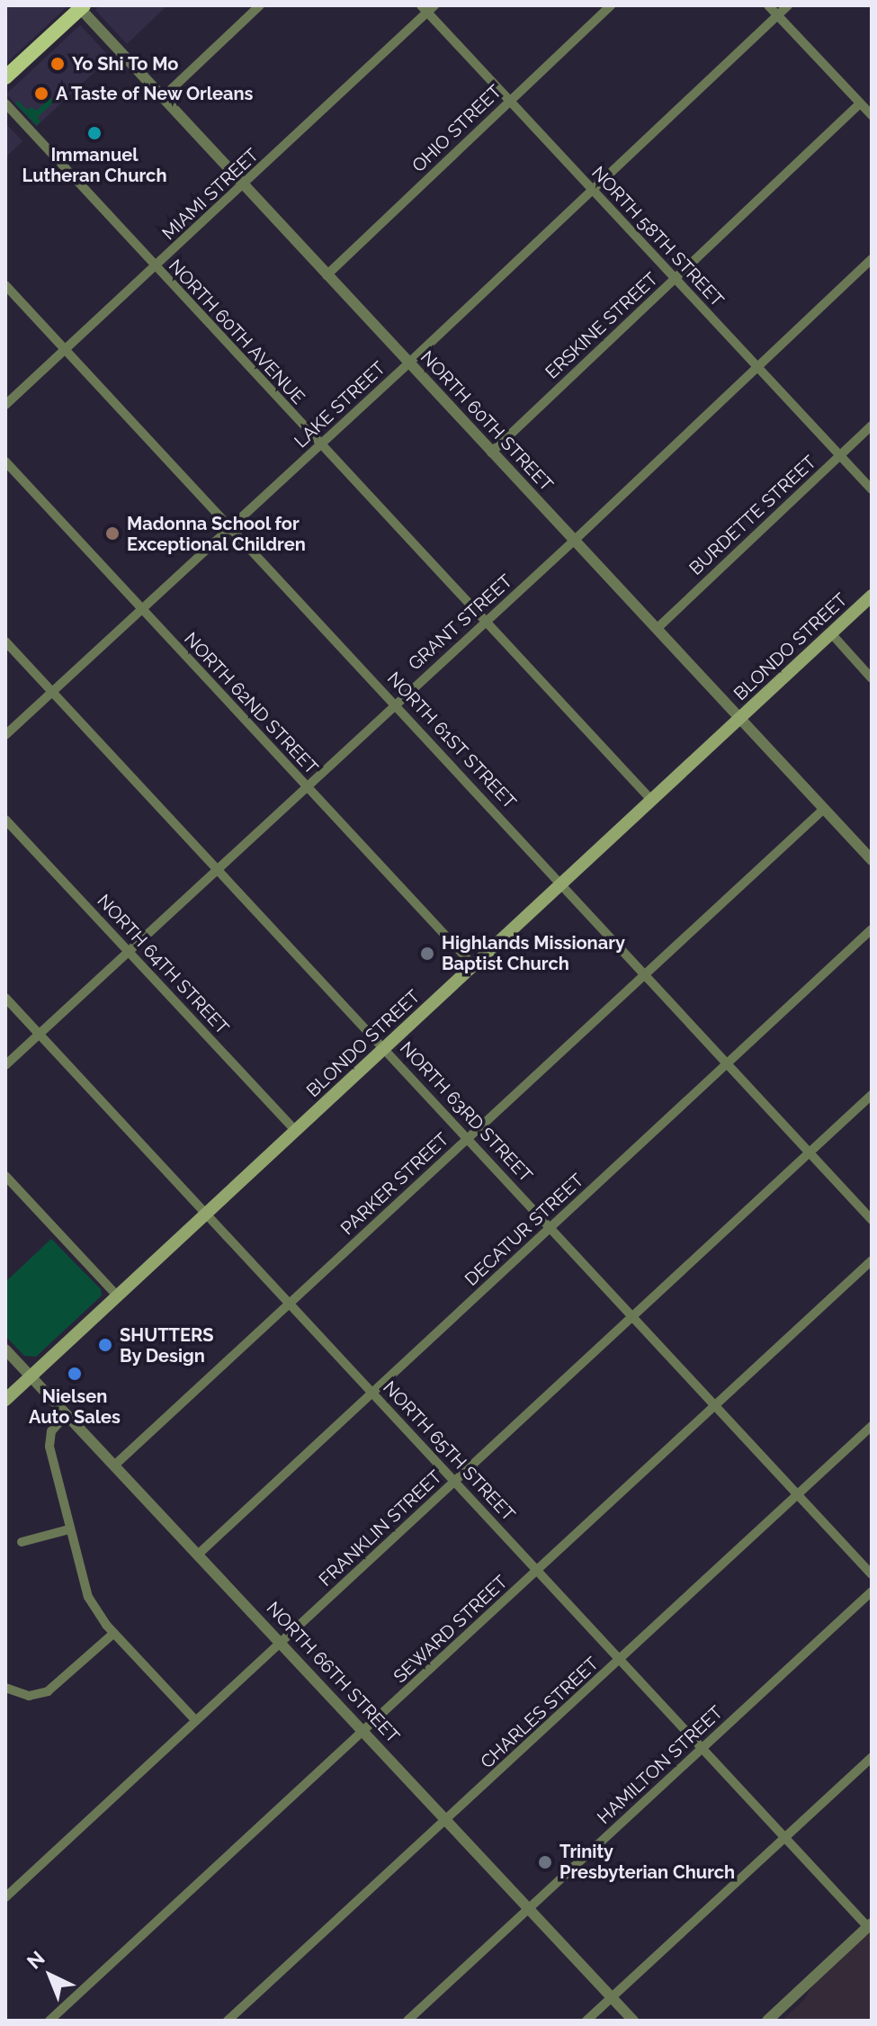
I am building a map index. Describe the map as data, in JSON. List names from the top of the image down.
{
  "streets": {
    "main road": ["BLONDO STREET"],
    "street": [
      "OHIO STREET",
      "MIAMI STREET",
      "NORTH 58TH STREET",
      "ERSKINE STREET",
      "NORTH 60TH AVENUE",
      "LAKE STREET",
      "NORTH 60TH STREET",
      "BURDETTE STREET",
      "GRANT STREET",
      "NORTH 62ND STREET",
      "NORTH 61ST STREET",
      "NORTH 64TH STREET",
      "NORTH 63RD STREET",
      "PARKER STREET",
      "DECATUR STREET",
      "NORTH 65TH STREET",
      "FRANKLIN STREET",
      "SEWARD STREET",
      "NORTH 66TH STREET",
      "CHARLES STREET",
      "HAMILTON STREET"
    ]
  },
  "crossings": [
    ["OHIO STREET", "NORTH 58TH STREET"],
    ["OHIO STREET", "NORTH 60TH STREET"],
    ["MIAMI STREET", "NORTH 58TH STREET"],
    ["MIAMI STREET", "NORTH 60TH AVENUE"],
    ["MIAMI STREET", "NORTH 60TH STREET"],
    ["MIAMI STREET", "NORTH 61ST STREET"],
    ["NORTH 58TH STREET", "ERSKINE STREET"],
    ["NORTH 58TH STREET", "LAKE STREET"],
    ["NORTH 58TH STREET", "BURDETTE STREET"],
    ["NORTH 58TH STREET", "GRANT STREET"],
    ["ERSKINE STREET", "NORTH 60TH STREET"],
    ["NORTH 60TH AVENUE", "LAKE STREET"],
    ["NORTH 60TH AVENUE", "GRANT STREET"],
    ["NORTH 60TH AVENUE", "BLONDO STREET"],
    ["LAKE STREET", "NORTH 60TH STREET"],
    ["LAKE STREET", "NORTH 62ND STREET"],
    ["LAKE STREET", "NORTH 61ST STREET"],
    ["LAKE STREET", "NORTH 63RD STREET"],
    ["NORTH 60TH STREET", "BURDETTE STREET"],
    ["NORTH 60TH STREET", "GRANT STREET"],
    ["NORTH 60TH STREET", "BLONDO STREET"],
    ["NORTH 60TH STREET", "PARKER STREET"],
    ["GRANT STREET", "NORTH 62ND STREET"],
    ["GRANT STREET", "NORTH 61ST STREET"],
    ["GRANT STREET", "NORTH 64TH STREET"],
    ["GRANT STREET", "NORTH 63RD STREET"],
    ["GRANT STREET", "NORTH 65TH STREET"],
    ["BLONDO STREET", "NORTH 62ND STREET"],
    ["BLONDO STREET", "NORTH 61ST STREET"],
    ["BLONDO STREET", "NORTH 64TH STREET"],
    ["BLONDO STREET", "NORTH 63RD STREET"],
    ["BLONDO STREET", "NORTH 65TH STREET"],
    ["BLONDO STREET", "NORTH 66TH STREET"],
    ["NORTH 61ST STREET", "PARKER STREET"],
    ["NORTH 61ST STREET", "DECATUR STREET"],
    ["NORTH 61ST STREET", "FRANKLIN STREET"],
    ["NORTH 63RD STREET", "PARKER STREET"],
    ["NORTH 63RD STREET", "DECATUR STREET"],
    ["NORTH 63RD STREET", "FRANKLIN STREET"],
    ["NORTH 63RD STREET", "SEWARD STREET"],
    ["NORTH 63RD STREET", "CHARLES STREET"],
    ["PARKER STREET", "NORTH 65TH STREET"],
    ["PARKER STREET", "NORTH 66TH STREET"],
    ["DECATUR STREET", "NORTH 65TH STREET"],
    ["DECATUR STREET", "NORTH 66TH STREET"],
    ["NORTH 65TH STREET", "FRANKLIN STREET"],
    ["NORTH 65TH STREET", "SEWARD STREET"],
    ["NORTH 65TH STREET", "CHARLES STREET"],
    ["NORTH 65TH STREET", "HAMILTON STREET"],
    ["FRANKLIN STREET", "NORTH 66TH STREET"],
    ["SEWARD STREET", "NORTH 66TH STREET"],
    ["NORTH 66TH STREET", "CHARLES STREET"],
    ["NORTH 66TH STREET", "HAMILTON STREET"]
  ],
  "places": [
    "Yo Shi To Mo",
    "A Taste of New Orleans",
    "Immanuel Lutheran Church",
    "Madonna School for Exceptional Children",
    "Highlands Missionary Baptist Church",
    "SHUTTERS By Design",
    "Nielsen Auto Sales",
    "Trinity Presbyterian Church"
  ],
  "north": "top left"
}
